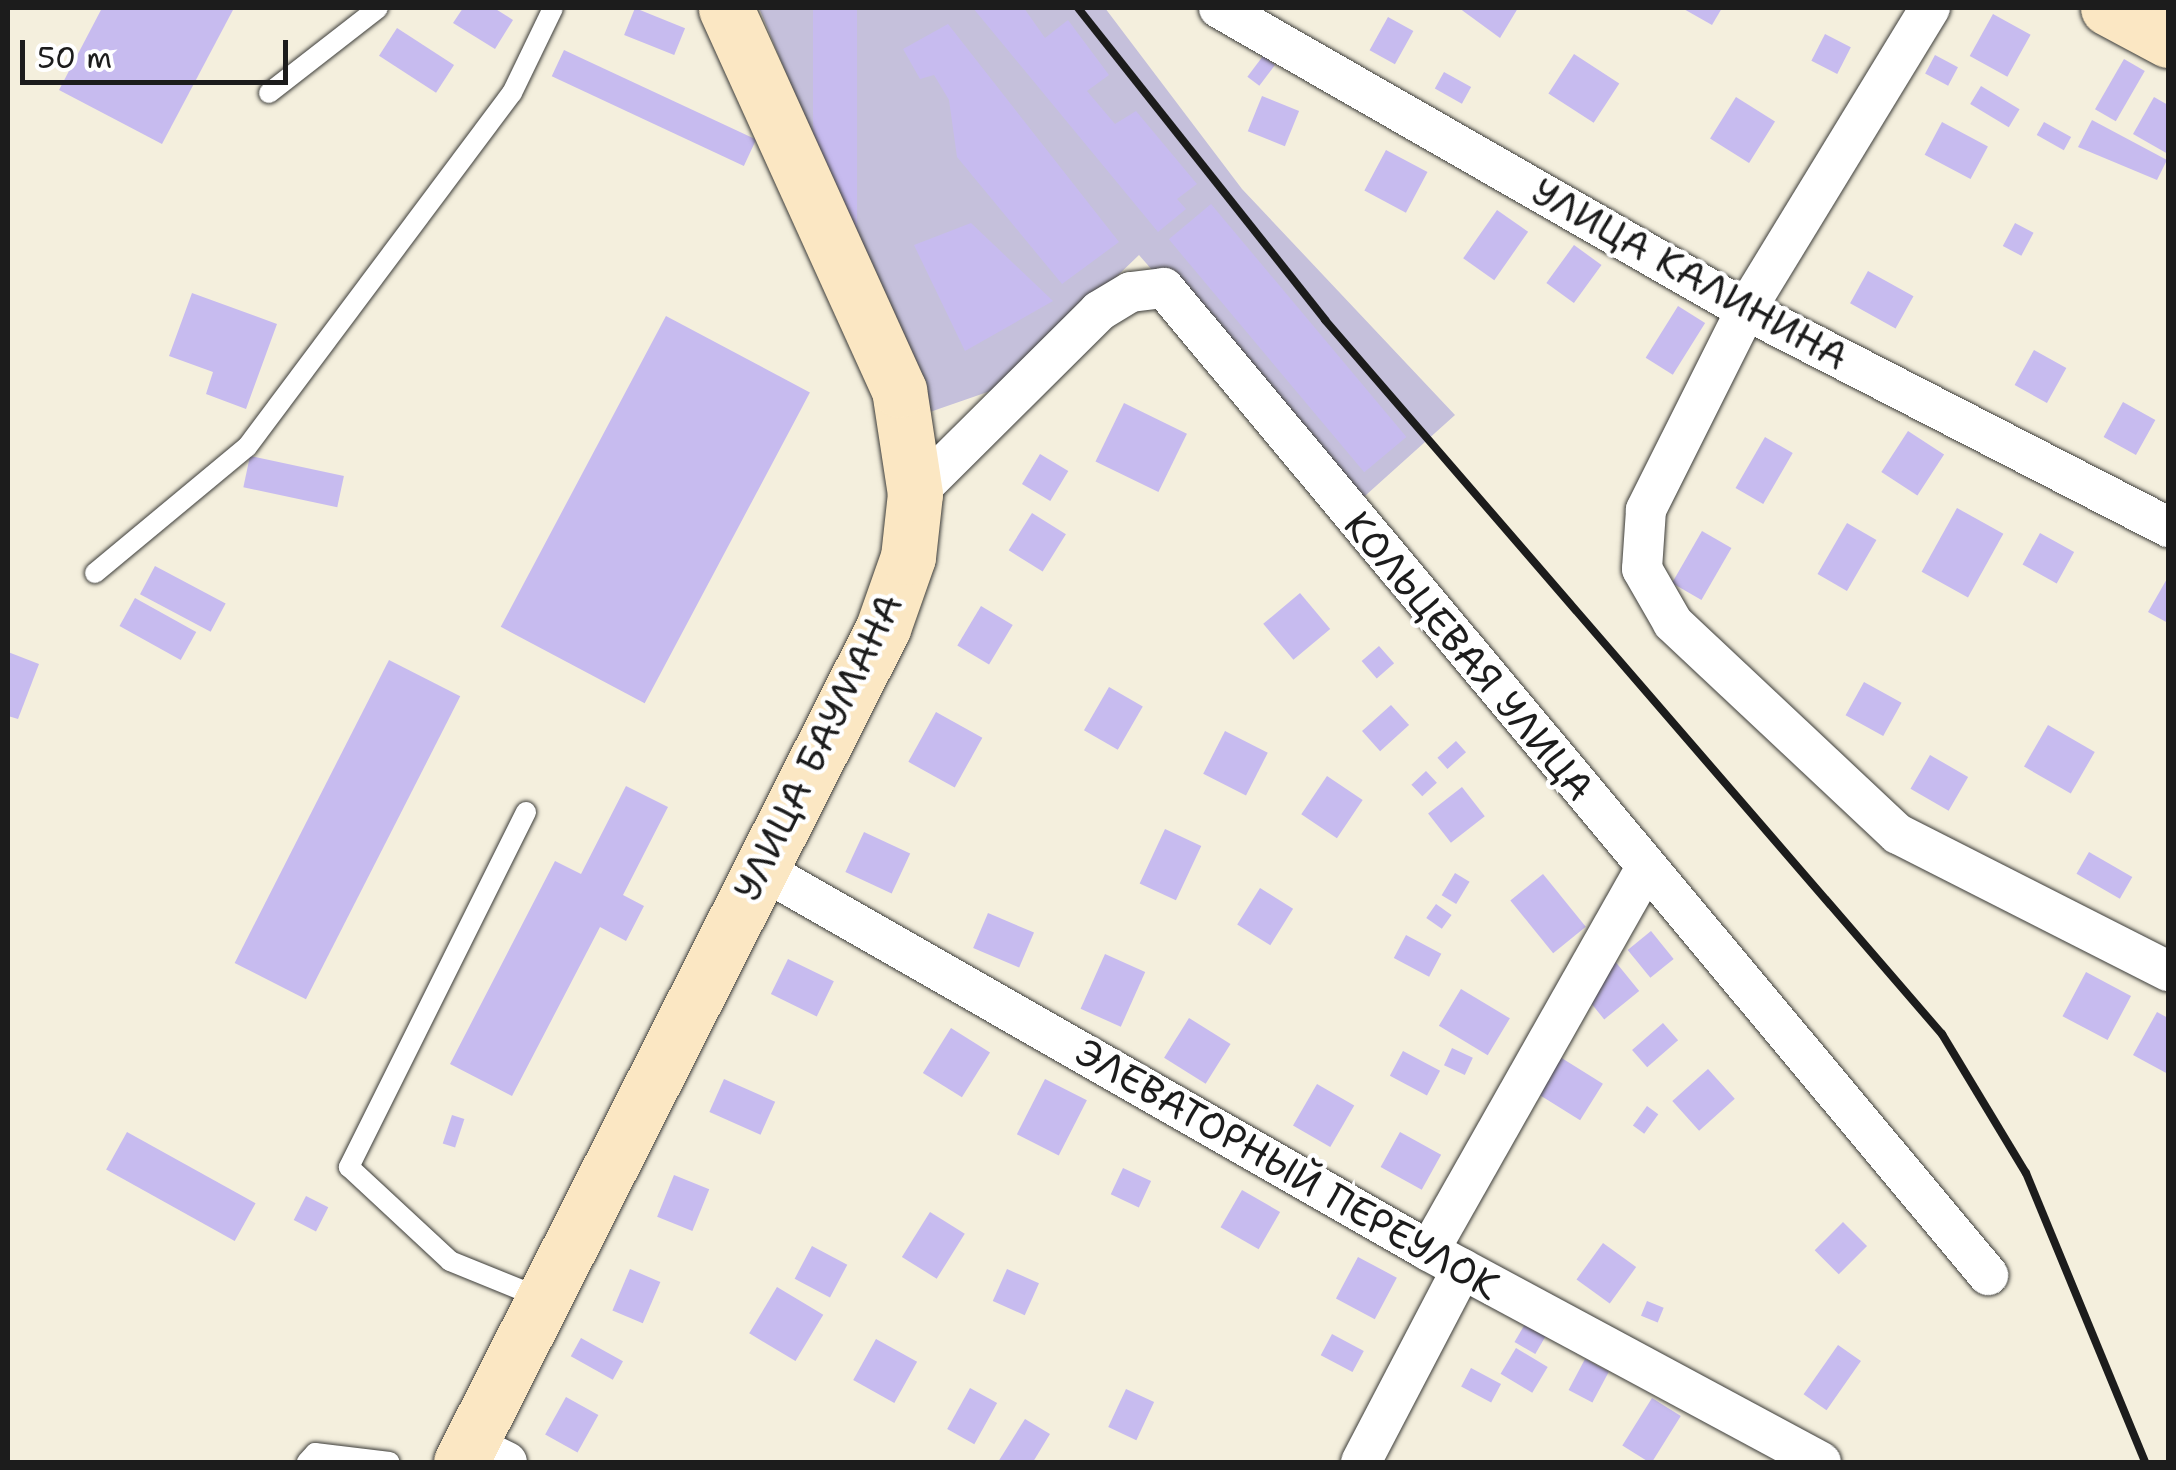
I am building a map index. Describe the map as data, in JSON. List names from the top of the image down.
{
  "streets": {
    "main road": ["УЛИЦА БАУМАНА"],
    "street": ["УЛИЦА КАЛИНИНА", "КОЛЬЦЕВАЯ УЛИЦА", "ЭЛЕВАТОРНЫЙ ПЕРЕУЛОК"]
  },
  "crossings": [
    ["КОЛЬЦЕВАЯ УЛИЦА", "УЛИЦА БАУМАНА"],
    ["УЛИЦА БАУМАНА", "ЭЛЕВАТОРНЫЙ ПЕРЕУЛОК"]
  ],
  "scale_bar": "50 m"
}
